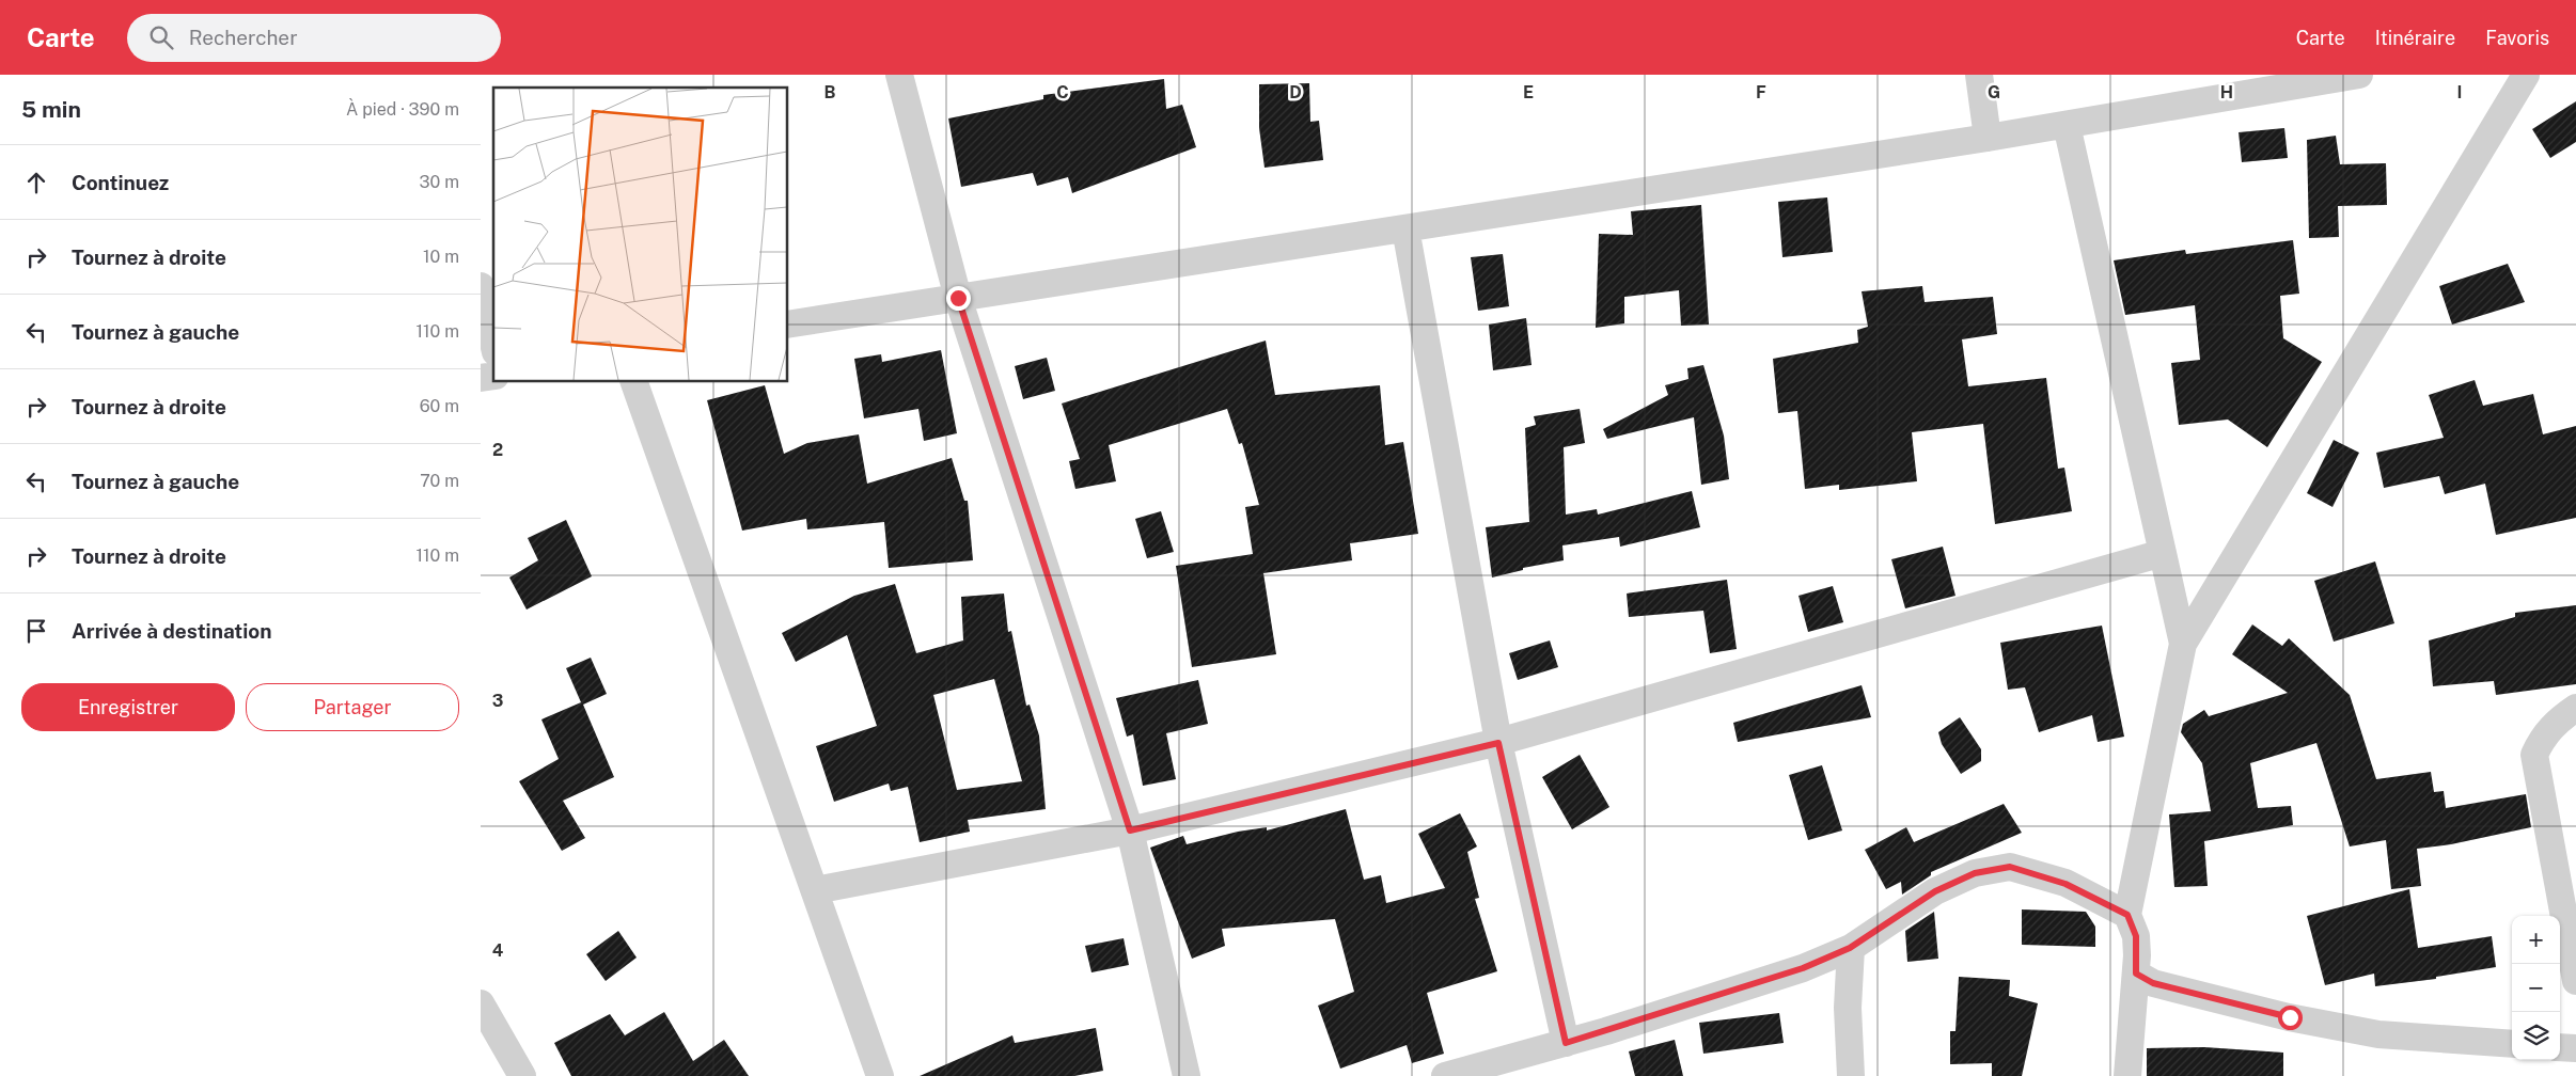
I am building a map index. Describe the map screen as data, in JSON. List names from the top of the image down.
{
  "page": {
    "header": "Carte",
    "search": "Rechercher",
    "nav": ["Carte", "Itinéraire", "Favoris"],
    "heading": ["5 min", "À pied · 390 m"],
    "list": [
      ["Continuez", "30 m"],
      ["Tournez à droite", "10 m"],
      ["Tournez à gauche", "110 m"],
      ["Tournez à droite", "60 m"],
      ["Tournez à gauche", "70 m"],
      ["Tournez à droite", "110 m"],
      "Arrivée à destination"
    ],
    "buttons": ["Enregistrer", "Partager"],
    "map_buttons": ["+", "−"]
  },
  "grid": {
    "columns": [
      "B",
      "C",
      "D",
      "E",
      "F",
      "G",
      "H",
      "I"
    ],
    "rows": ["2", "3", "4"]
  }
}
